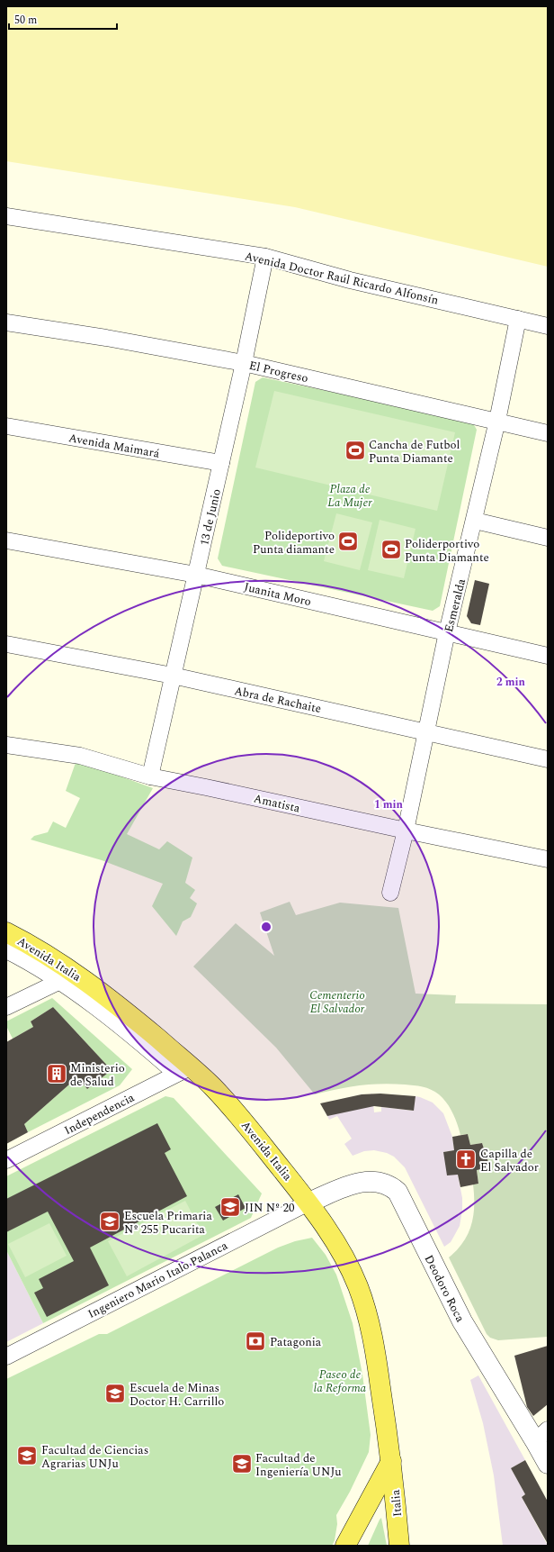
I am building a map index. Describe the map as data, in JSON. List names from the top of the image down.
{
  "streets": {
    "main road": ["Avenida Italia", "Italia"],
    "street": [
      "Avenida Doctor Raúl Ricardo Alfonsín",
      "El Progreso",
      "Avenida Maimará",
      "13 de Junio",
      "Juanita Moro",
      "Esmeralda",
      "Abra de Rachaite",
      "Amatista",
      "Independencia",
      "Ingeniero Mario Italo Palanca",
      "Deodoro Roca"
    ]
  },
  "crossings": [
    ["Avenida Doctor Raúl Ricardo Alfonsín", "13 de Junio"],
    ["Avenida Doctor Raúl Ricardo Alfonsín", "Esmeralda"],
    ["El Progreso", "13 de Junio"],
    ["El Progreso", "Esmeralda"],
    ["Avenida Maimará", "13 de Junio"],
    ["13 de Junio", "Juanita Moro"],
    ["13 de Junio", "Abra de Rachaite"],
    ["13 de Junio", "Amatista"],
    ["Juanita Moro", "Esmeralda"],
    ["Esmeralda", "Abra de Rachaite"],
    ["Esmeralda", "Amatista"],
    ["Avenida Italia", "Independencia"],
    ["Avenida Italia", "Ingeniero Mario Italo Palanca"],
    ["Avenida Italia", "Deodoro Roca"],
    ["Avenida Italia", "Italia"],
    ["Ingeniero Mario Italo Palanca", "Deodoro Roca"]
  ],
  "parks": ["Plaza de La Mujer", "Cementerio El Salvador", "Paseo de la Reforma"],
  "places": {
    "sports": ["Cancha de Futbol Punta Diamante", "Polideportivo Punta diamante", "Poliderportivo Punta Diamante"],
    "building": ["Ministerio de Salud"],
    "church": ["Capilla de El Salvador"],
    "school or university": [
      "JIN Nº 20",
      "Escuela Primaria Nº 255 Pucarita",
      "Escuela de Minas Doctor H. Carrillo",
      "Facultad de Ciencias Agrarias UNJu",
      "Facultad de Ingeniería UNJu"
    ],
    "bank": ["Patagonia"]
  },
  "scale_bar": "50 m",
  "rings": ["2 min", "1 min"]
}
